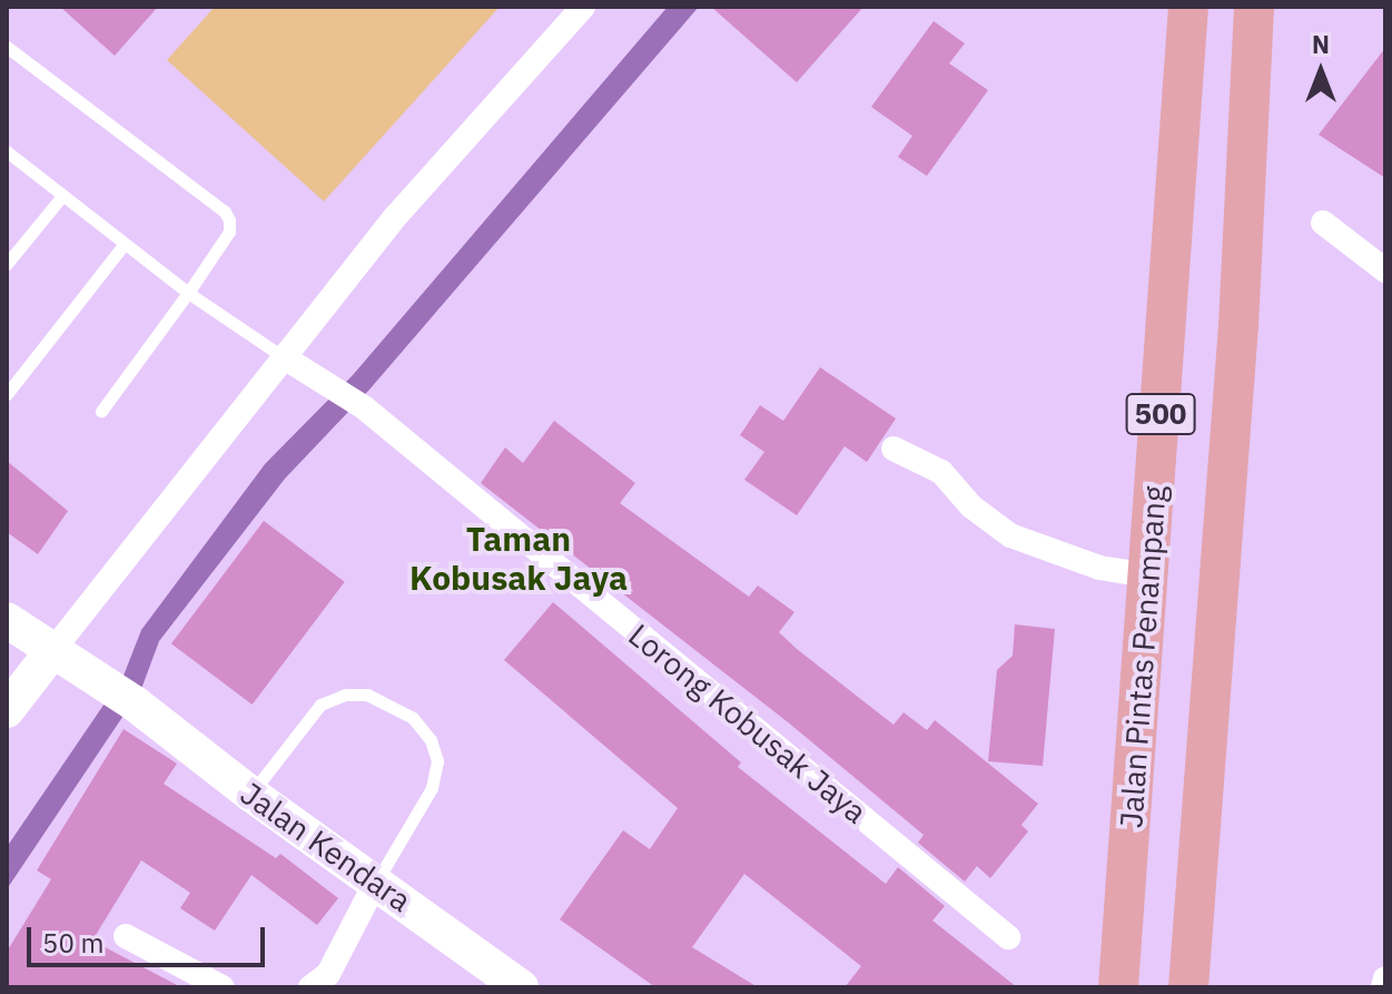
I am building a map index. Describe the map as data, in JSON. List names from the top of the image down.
{
  "streets": {
    "main road": ["500", "Jalan Pintas Penampang"],
    "street": ["Lorong Kobusak Jaya", "Jalan Kendara"]
  },
  "districts": ["Taman Kobusak Jaya"],
  "scale_bar": "50 m",
  "north": "top"
}
